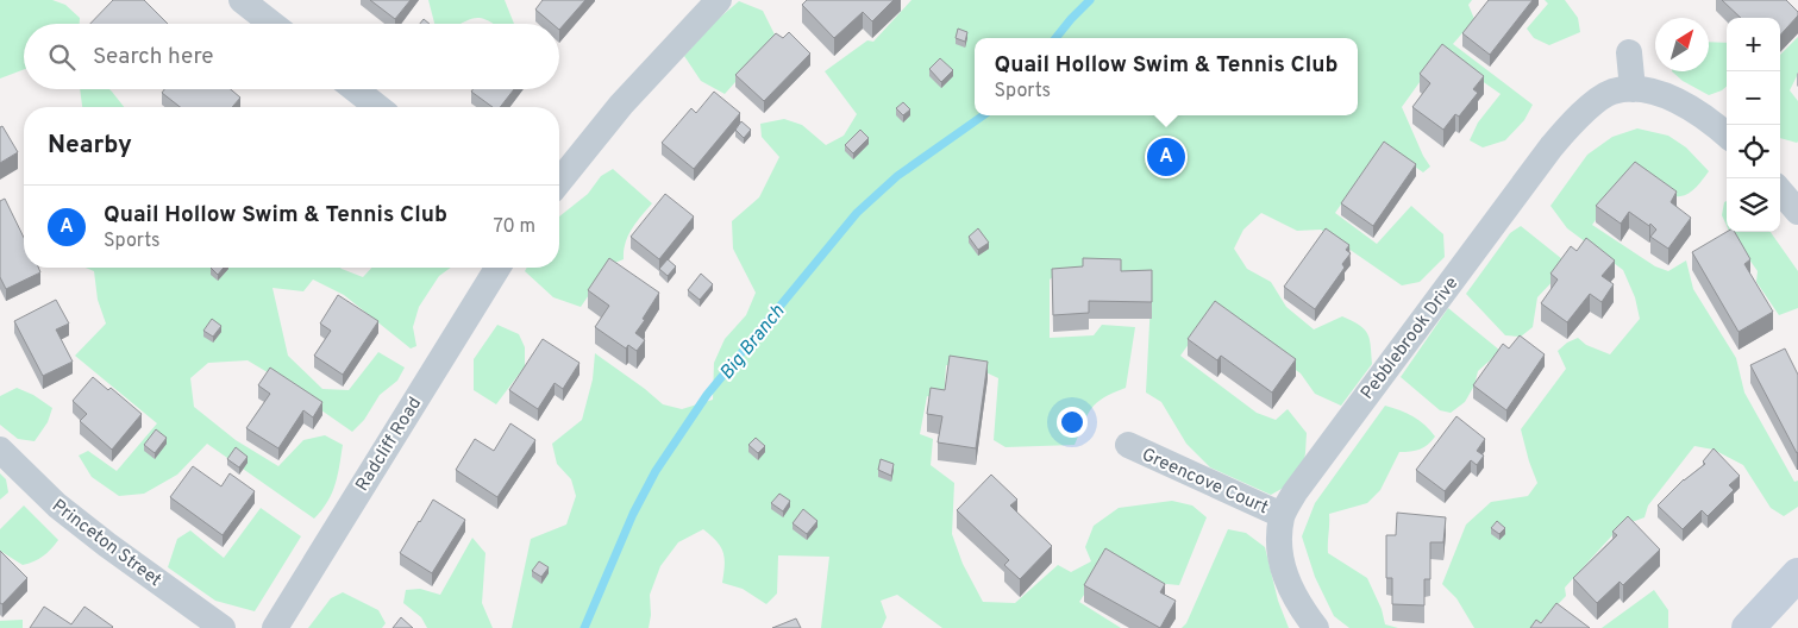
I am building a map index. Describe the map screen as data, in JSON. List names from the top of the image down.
{
  "streets": {
    "street": [
      "Pebblebrook Drive",
      "Radcliff Road",
      "Greencove Court",
      "Princeton Street"
    ]
  },
  "crossings": [
    ["Pebblebrook Drive", "Greencove Court"]
  ],
  "water": ["Big Branch"],
  "north": "top right",
  "page": {
    "map_buttons": ["+", "−"],
    "search": "Search here",
    "popup": ["Quail Hollow Swim & Tennis Club", "Sports"],
    "heading": "Nearby",
    "pins": "A",
    "list": [
      {
        "mark": "A",
        "name": "Quail Hollow Swim & Tennis Club",
        "note": "Sports",
        "value": "70 m"
      }
    ]
  }
}
